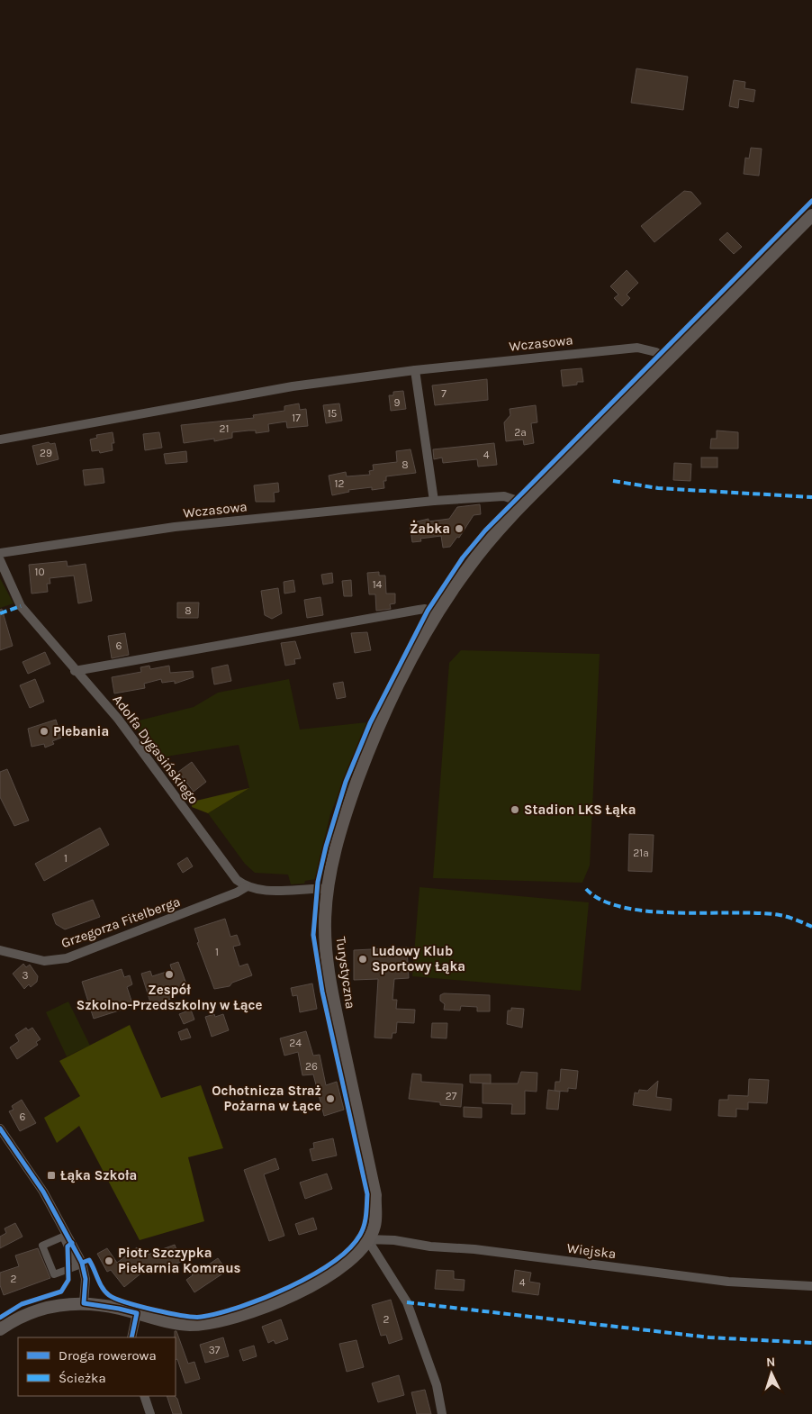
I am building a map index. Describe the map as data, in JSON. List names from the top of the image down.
{
  "streets": {
    "main road": ["Turystyczna"],
    "street": [
      "Wczasowa",
      "Adolfa Dygasińskiego",
      "Grzegorza Fitelberga",
      "Wiejska"
    ]
  },
  "crossings": [
    ["Wczasowa", "Turystyczna"],
    ["Adolfa Dygasińskiego", "Grzegorza Fitelberga"],
    ["Turystyczna", "Wiejska"]
  ],
  "places": {
    "other": [
      "Żabka",
      "Plebania",
      "Stadion LKS Łąka",
      "Ludowy Klub Sportowy Łąka",
      "Zespół Szkolno-Przedszkolny w Łące",
      "Ochotnicza Straż Pożarna w Łące",
      "Piotr Szczypka Piekarnia Komraus"
    ],
    "transit": ["Łąka Szkoła"]
  },
  "house_numbers": [
    "7",
    "9",
    "15",
    "17",
    "21",
    "2a",
    "29",
    "4",
    "8",
    "12",
    "10",
    "14",
    "8",
    "6",
    "21a",
    "1",
    "1",
    "3",
    "24",
    "26",
    "27",
    "6",
    "2",
    "4",
    "2",
    "37"
  ],
  "legend": ["Droga rowerowa", "Ścieżka"],
  "north": "top"
}
